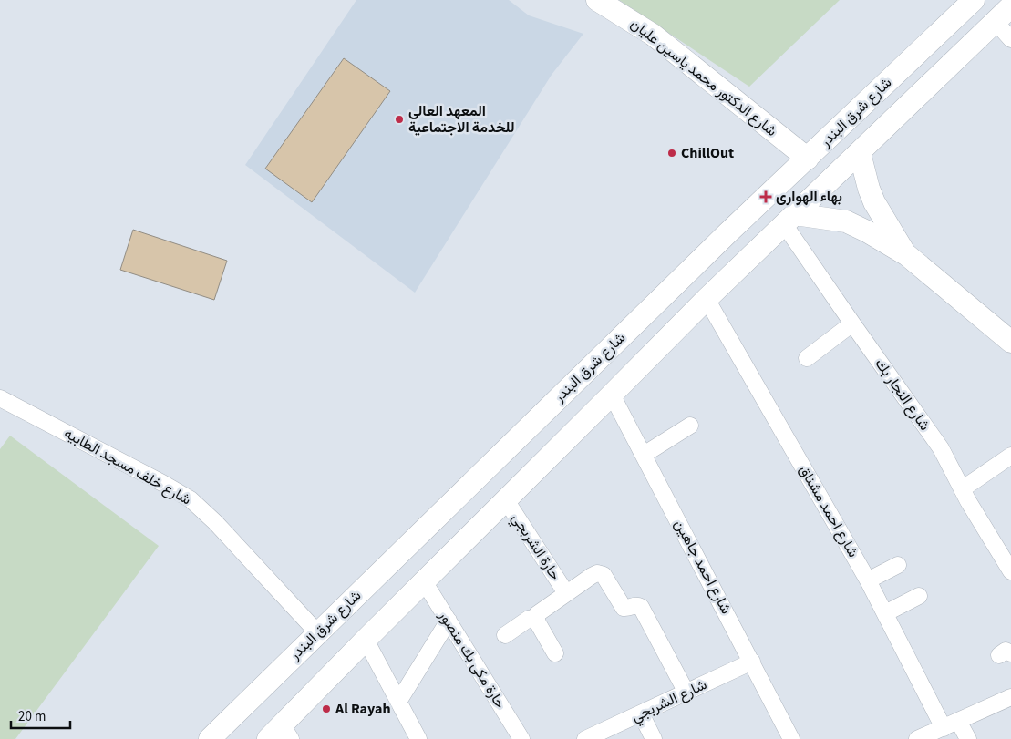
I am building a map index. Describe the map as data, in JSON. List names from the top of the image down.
{
  "streets": {
    "main road": ["شارع الدكتور محمد ياسين عليان", "شارع شرق البندر"],
    "street": [
      "شارع النجار بك",
      "شارع خلف مسجد الطابيه",
      "شارع احمد مشناق",
      "حارة الشربجي",
      "شارع احمد جاهين",
      "حارة مكى بك منصور",
      "شارع الشربجي"
    ]
  },
  "crossings": [
    ["شارع الدكتور محمد ياسين عليان", "شارع شرق البندر"],
    ["شارع شرق البندر", "شارع خلف مسجد الطابيه"],
    ["حارة الشربجي", "شارع الشربجي"],
    ["شارع احمد جاهين", "شارع الشربجي"]
  ],
  "places": {
    "other": ["المعهد العالى للخدمة الاجتماعية", "ChillOut", "Al Rayah"],
    "health": ["بهاء الهوارى"]
  },
  "scale_bar": "20 m"
}
